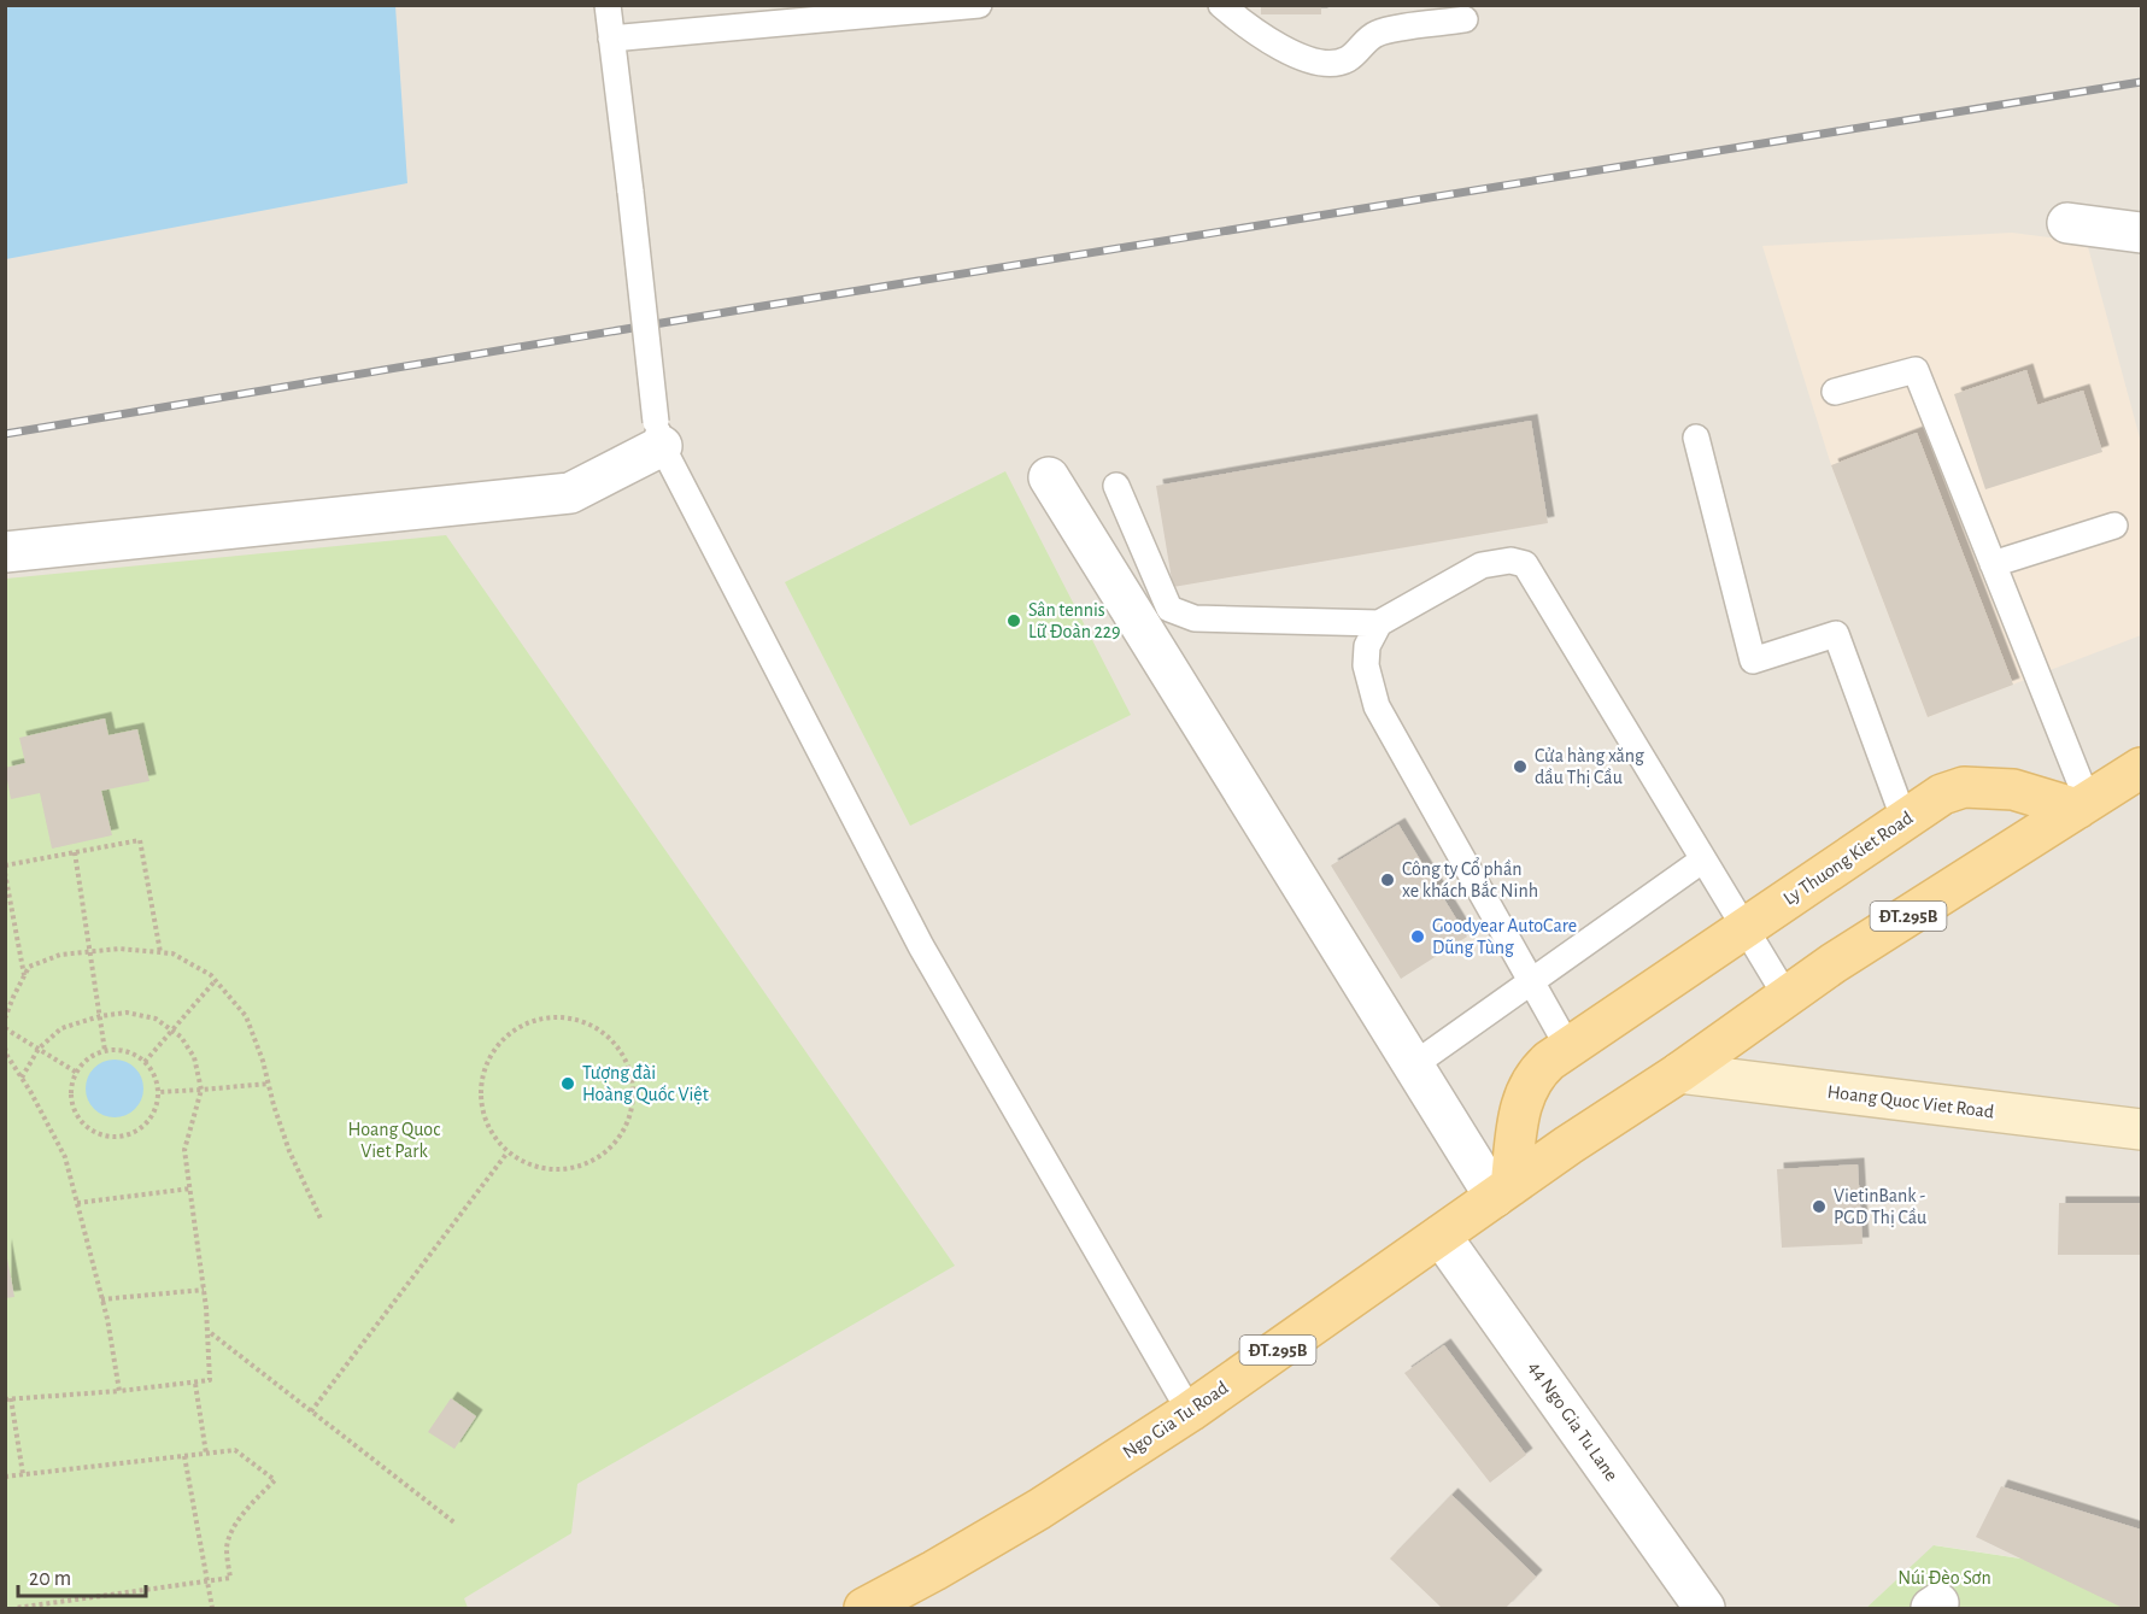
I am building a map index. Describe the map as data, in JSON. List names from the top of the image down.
{
  "streets": {
    "main road": [
      "Ly Thuong Kiet Road",
      "ĐT.295B",
      "Hoang Quoc Viet Road",
      "Ngo Gia Tu Road"
    ],
    "street": ["44 Ngo Gia Tu Lane"]
  },
  "crossings": [
    ["Ly Thuong Kiet Road", "ĐT.295B"],
    ["ĐT.295B", "Hoang Quoc Viet Road"],
    ["ĐT.295B", "Ngo Gia Tu Road"],
    ["Hoang Quoc Viet Road", "Ngo Gia Tu Road"],
    ["Ngo Gia Tu Road", "44 Ngo Gia Tu Lane"]
  ],
  "parks": ["Hoang Quoc Viet Park", "Núi Đèo Sơn"],
  "places": [
    "Sân tennis Lữ Đoàn 229",
    "Cửa hàng xăng dầu Thị Cầu",
    "Công ty Cổ phần xe khách Bắc Ninh",
    "Goodyear AutoCare Dũng Tùng",
    "Tượng đài Hoàng Quốc Việt",
    "VietinBank - PGD Thị Cầu"
  ],
  "scale_bar": "20 m"
}
